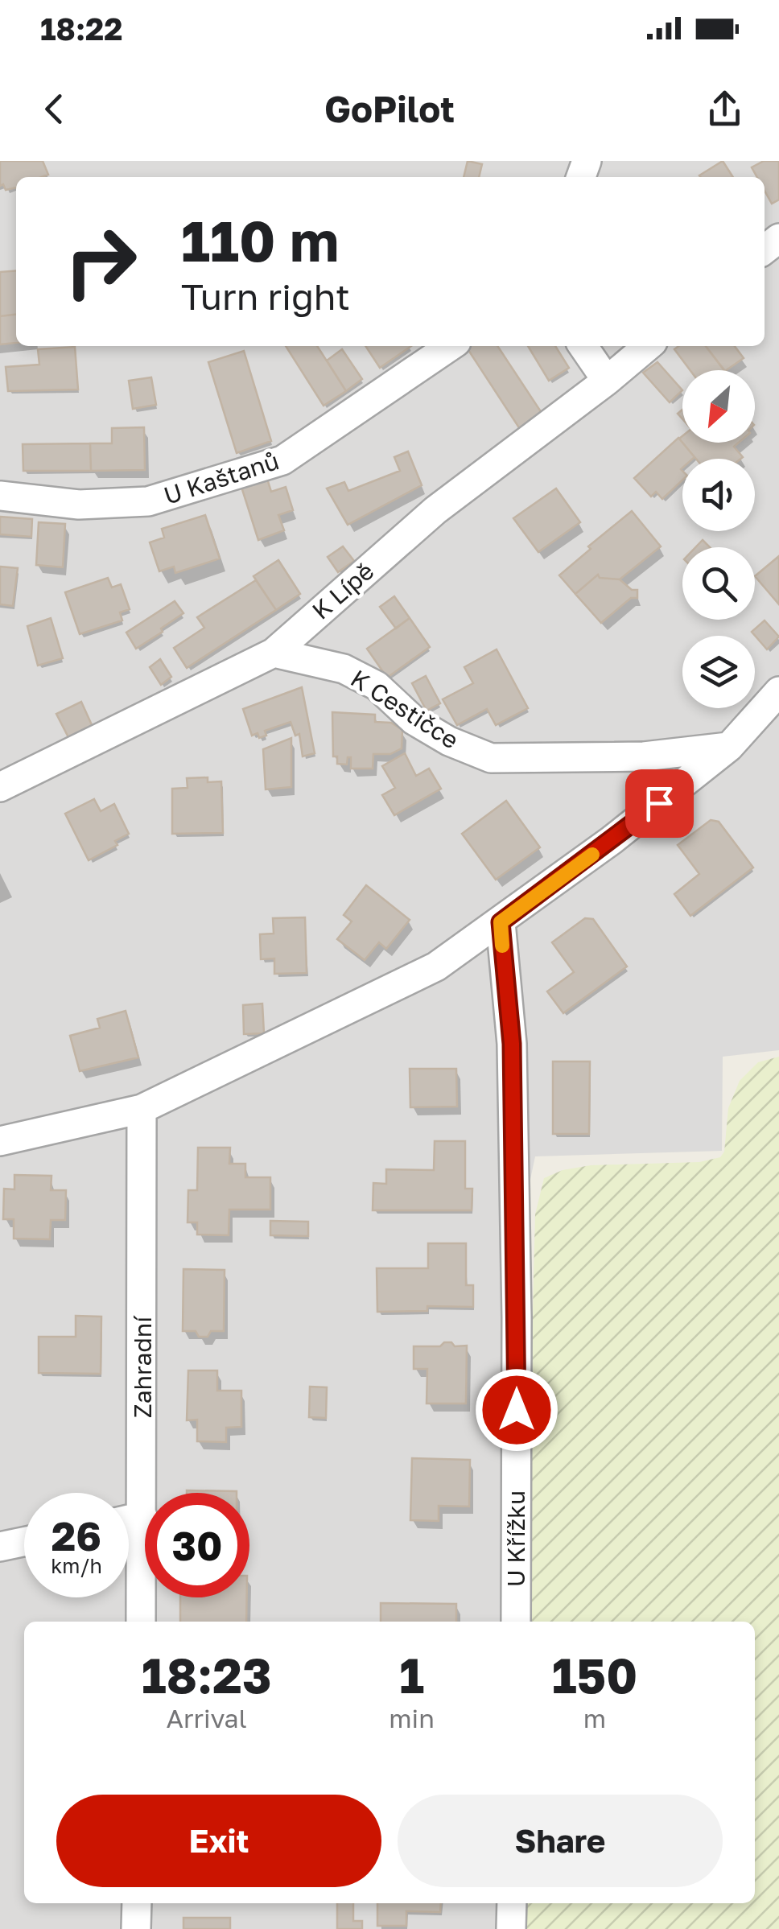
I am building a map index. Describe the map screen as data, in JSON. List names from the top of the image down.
{
  "streets": {
    "street": [
      "U Kaštanů",
      "K Lípě",
      "K Cestičce",
      "Zahradní",
      "U Křížku"
    ]
  },
  "crossings": [
    ["K Lípě", "K Cestičce"]
  ],
  "north": "bottom left",
  "page": {
    "status": "18:22",
    "header": "GoPilot",
    "turn": ["110 m", "Turn right"],
    "speed": "26 km/h",
    "limit": "30",
    "eta": [
      "18:23",
      "Arrival",
      "1",
      "min",
      "150",
      "m"
    ],
    "buttons": ["Exit", "Share"]
  }
}
